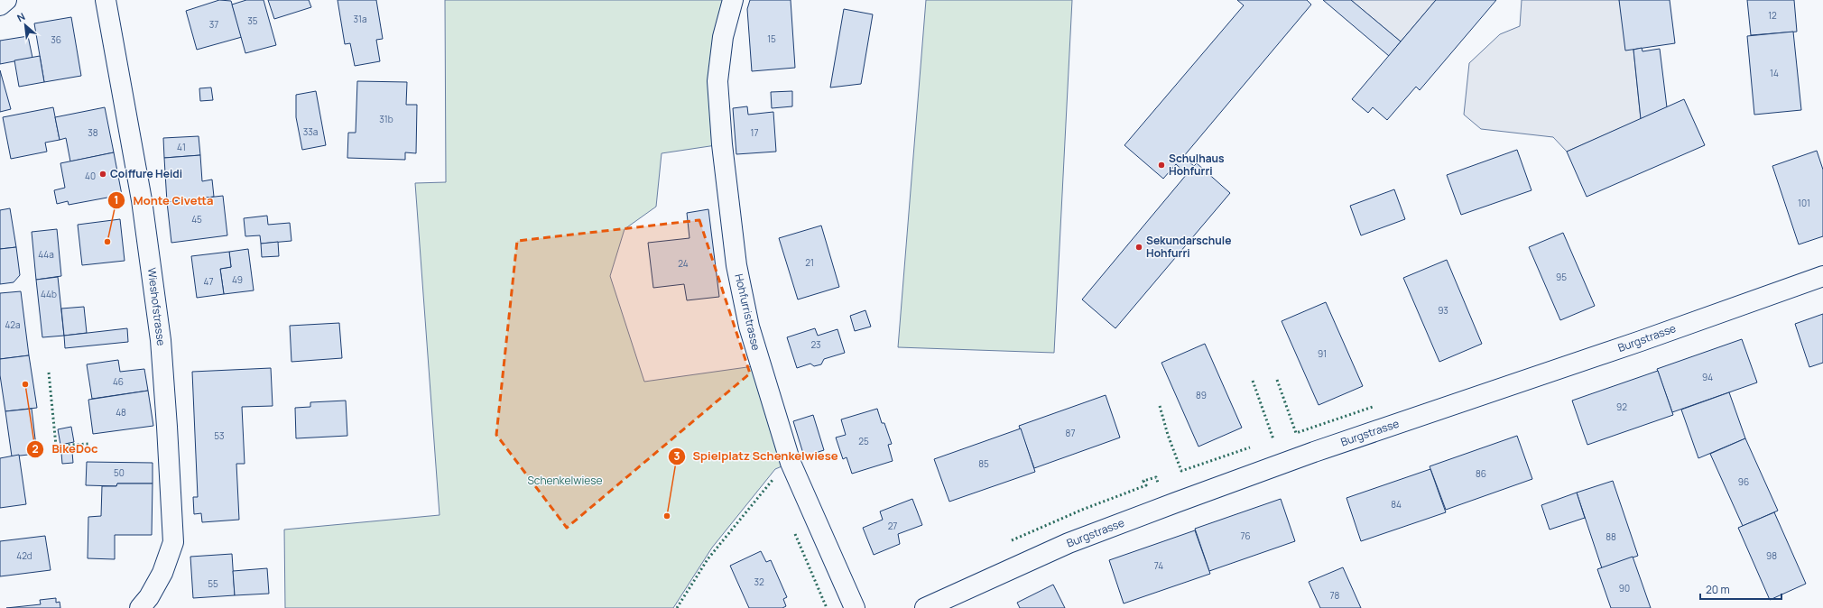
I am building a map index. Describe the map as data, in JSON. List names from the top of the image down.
{
  "streets": {
    "street": ["Wieshofstrasse", "Hohfurristrasse", "Burgstrasse"]
  },
  "parks": ["Schenkelwiese"],
  "places": [
    "Schulhaus Hohfurri",
    "Coiffure Heidi",
    "Monte Civetta",
    "Sekundarschule Hohfurri",
    "BikeDoc",
    "Spielplatz Schenkelwiese"
  ],
  "house_numbers": [
    "12",
    "31a",
    "35",
    "37",
    "15",
    "36",
    "14",
    "31b",
    "33a",
    "38",
    "17",
    "41",
    "40",
    "101",
    "45",
    "44a",
    "21",
    "24",
    "95",
    "49",
    "47",
    "44b",
    "93",
    "42a",
    "23",
    "91",
    "94",
    "46",
    "89",
    "92",
    "48",
    "87",
    "53",
    "25",
    "85",
    "50",
    "86",
    "96",
    "84",
    "27",
    "76",
    "88",
    "42d",
    "98",
    "74",
    "32",
    "55",
    "90",
    "78"
  ],
  "scale_bar": "20 m",
  "north": "top left"
}
